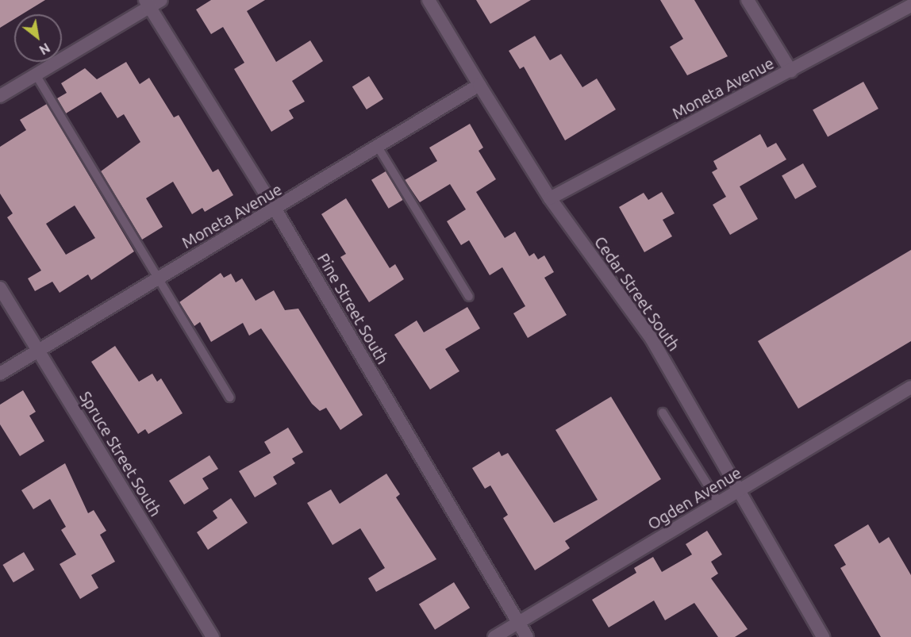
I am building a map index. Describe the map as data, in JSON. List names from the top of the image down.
{
  "streets": {
    "street": [
      "Moneta Avenue",
      "Cedar Street South",
      "Pine Street South",
      "Spruce Street South",
      "Ogden Avenue"
    ]
  },
  "crossings": [
    ["Moneta Avenue", "Cedar Street South"],
    ["Moneta Avenue", "Pine Street South"],
    ["Moneta Avenue", "Spruce Street South"],
    ["Cedar Street South", "Ogden Avenue"],
    ["Pine Street South", "Ogden Avenue"]
  ],
  "north": "bottom right"
}
